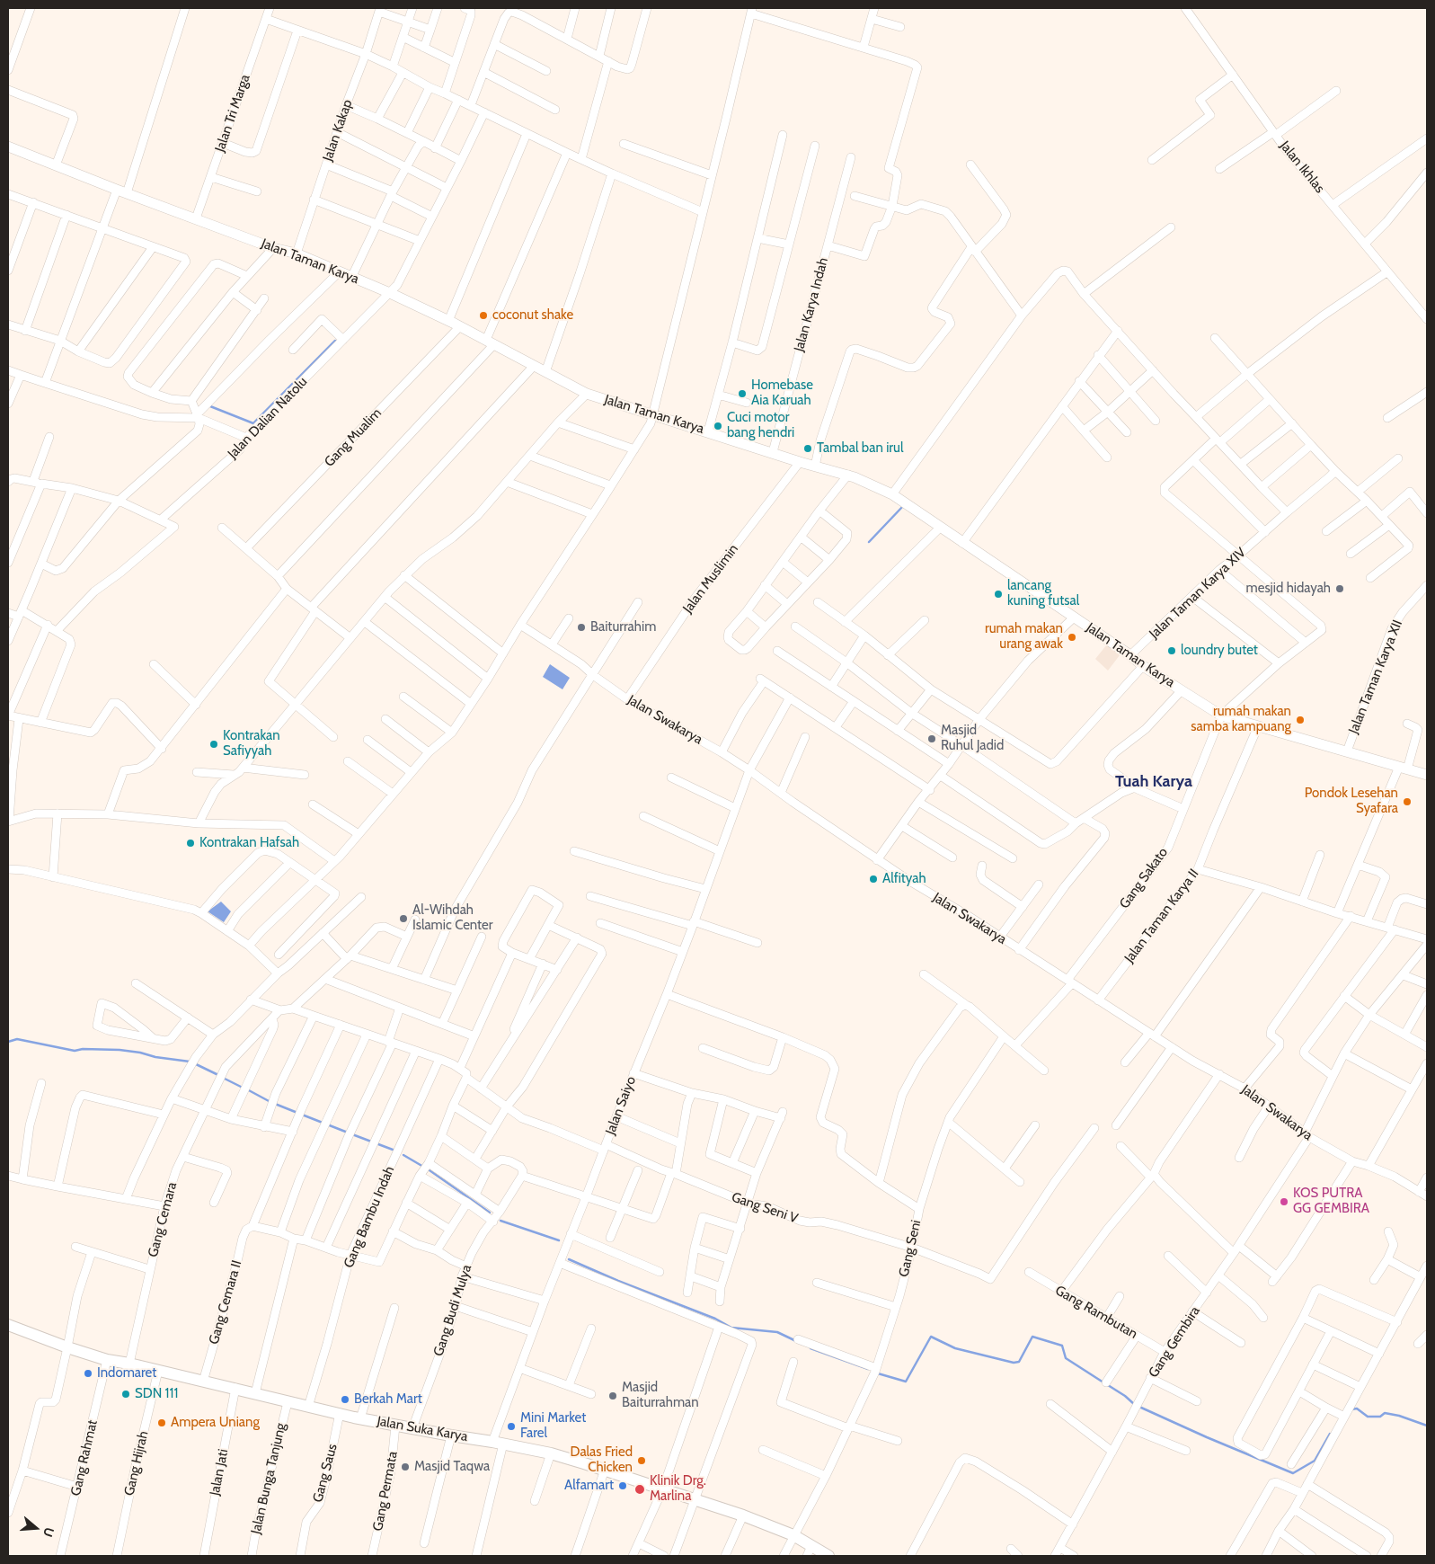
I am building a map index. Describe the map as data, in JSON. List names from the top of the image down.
{
  "streets": {
    "main road": ["Jalan Suka Karya"],
    "street": [
      "Jalan Tri Marga",
      "Jalan Kakap",
      "Jalan Ikhlas",
      "Jalan Taman Karya",
      "Jalan Karya Indah",
      "Jalan Dalian Natolu",
      "Gang Mualim",
      "Jalan Muslimin",
      "Jalan Taman Karya XIV",
      "Jalan Taman Karya XII",
      "Jalan Swakarya",
      "Gang Sakato",
      "Jalan Taman Karya II",
      "Jalan Saiyo",
      "Gang Seni V",
      "Gang Bambu Indah",
      "Gang Cemara",
      "Gang Seni",
      "Gang Cemara II",
      "Gang Budi Mulya",
      "Gang Rambutan",
      "Gang Gembira",
      "Gang Rahmat",
      "Gang Hijrah",
      "Jalan Jati",
      "Gang Saus",
      "Jalan Bunga Tanjung",
      "Gang Permata"
    ]
  },
  "crossings": [
    ["Jalan Tri Marga", "Jalan Taman Karya"],
    ["Jalan Kakap", "Jalan Taman Karya"],
    ["Jalan Taman Karya", "Jalan Karya Indah"],
    ["Jalan Taman Karya", "Jalan Dalian Natolu"],
    ["Jalan Taman Karya", "Gang Mualim"],
    ["Jalan Taman Karya", "Jalan Muslimin"],
    ["Jalan Taman Karya", "Jalan Taman Karya XIV"],
    ["Jalan Taman Karya", "Jalan Taman Karya XII"],
    ["Jalan Taman Karya", "Gang Sakato"],
    ["Jalan Taman Karya", "Jalan Taman Karya II"],
    ["Jalan Muslimin", "Jalan Swakarya"],
    ["Jalan Swakarya", "Gang Sakato"],
    ["Jalan Swakarya", "Jalan Taman Karya II"],
    ["Jalan Swakarya", "Jalan Saiyo"],
    ["Jalan Swakarya", "Gang Gembira"],
    ["Jalan Saiyo", "Gang Seni V"],
    ["Jalan Saiyo", "Jalan Suka Karya"],
    ["Gang Seni V", "Gang Seni"],
    ["Gang Bambu Indah", "Jalan Suka Karya"],
    ["Gang Cemara", "Jalan Suka Karya"],
    ["Gang Seni", "Jalan Suka Karya"],
    ["Gang Cemara II", "Jalan Suka Karya"],
    ["Gang Budi Mulya", "Jalan Suka Karya"],
    ["Gang Rambutan", "Gang Gembira"],
    ["Jalan Suka Karya", "Gang Rahmat"],
    ["Jalan Suka Karya", "Gang Hijrah"],
    ["Jalan Suka Karya", "Jalan Jati"],
    ["Jalan Suka Karya", "Gang Saus"],
    ["Jalan Suka Karya", "Jalan Bunga Tanjung"],
    ["Jalan Suka Karya", "Gang Permata"]
  ],
  "districts": ["Tuah Karya"],
  "places": [
    "coconut shake",
    "Homebase Aia Karuah",
    "Cuci motor bang hendri",
    "Tambal ban irul",
    "mesjid hidayah",
    "lancang kuning futsal",
    "Baiturrahim",
    "rumah makan urang awak",
    "loundry butet",
    "rumah makan samba kampuang",
    "Masjid Ruhul Jadid",
    "Kontrakan Safiyyah",
    "Pondok Lesehan Syafara",
    "Kontrakan Hafsah",
    "Alfityah",
    "Al-Wihdah Islamic Center",
    "KOS PUTRA GG GEMBIRA",
    "Indomaret",
    "SDN 111",
    "Masjid Baiturrahman",
    "Berkah Mart",
    "Ampera Uniang",
    "Mini Market Farel",
    "Dalas Fried Chicken",
    "Masjid Taqwa",
    "Alfamart",
    "Klinik Drg. Marlina"
  ],
  "north": "right"
}
